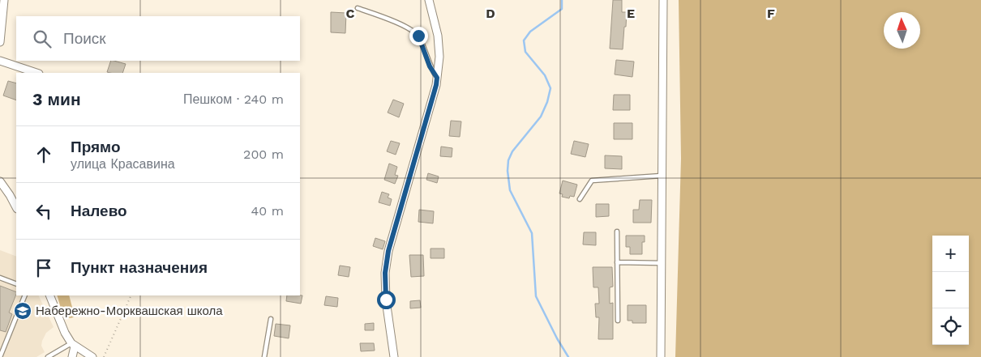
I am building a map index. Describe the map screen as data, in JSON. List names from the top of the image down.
{
  "places": {
    "school or university": ["Набережно-Морквашская школа"]
  },
  "north": "top",
  "page": {
    "search": "Поиск",
    "heading": ["3 мин", "Пешком · 240 m"],
    "list": [
      ["Прямо", "улица Красавина", "200 m"],
      ["Налево", "40 m"],
      "Пункт назначения"
    ],
    "map_buttons": ["+", "−"]
  },
  "grid": {
    "columns": [
      "C",
      "D",
      "E",
      "F"
    ]
  }
}
